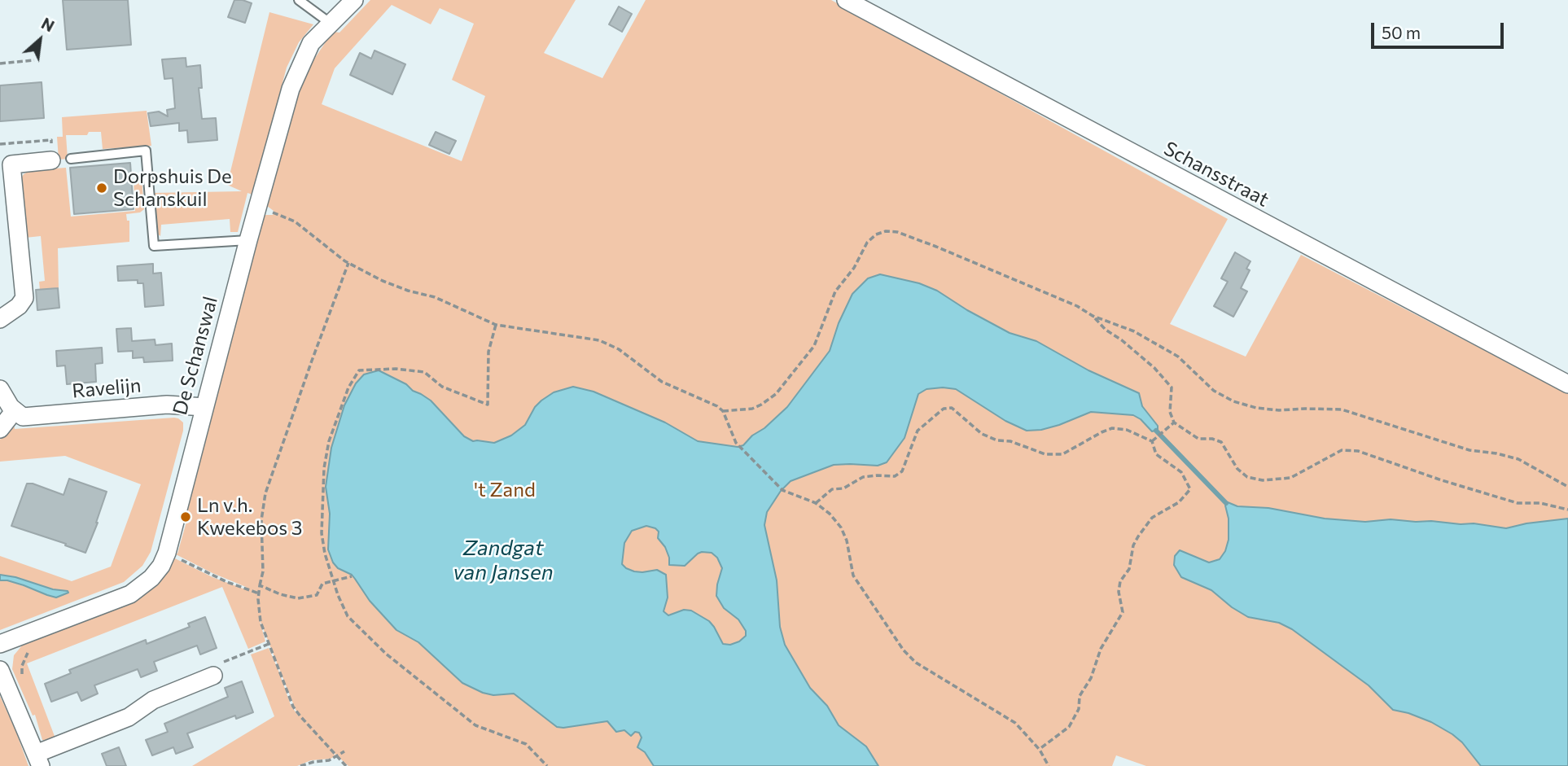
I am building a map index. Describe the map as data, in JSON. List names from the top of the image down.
{
  "streets": {
    "street": ["Schansstraat", "De Schanswal", "Ravelijn"]
  },
  "crossings": [
    ["De Schanswal", "Ravelijn"]
  ],
  "water": ["Zandgat van Jansen"],
  "parks": ["'t Zand"],
  "places": ["Dorpshuis De Schanskuil", "Ln v.h. Kwekebos 3"],
  "scale_bar": "50 m",
  "north": "top right"
}
